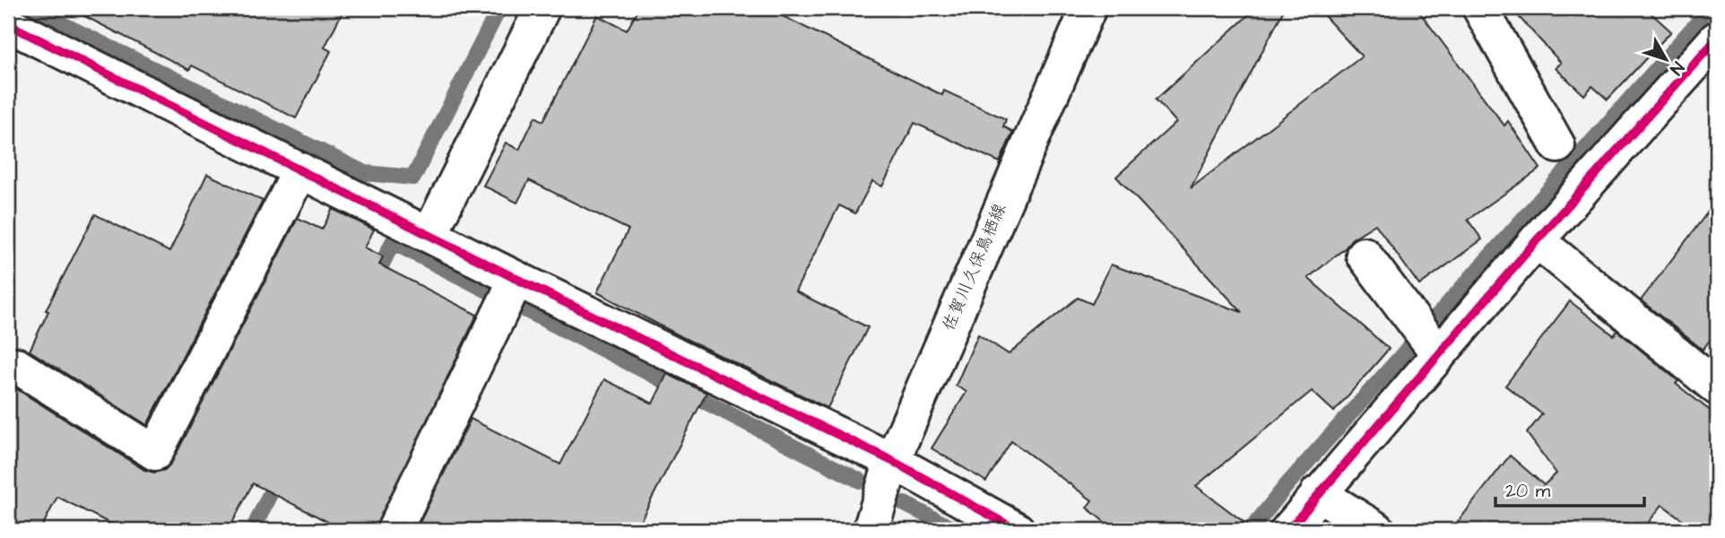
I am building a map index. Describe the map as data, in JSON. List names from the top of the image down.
{
  "streets": {
    "street": ["佐賀川久保鳥栖線"]
  },
  "scale_bar": "20 m",
  "north": "bottom right"
}
